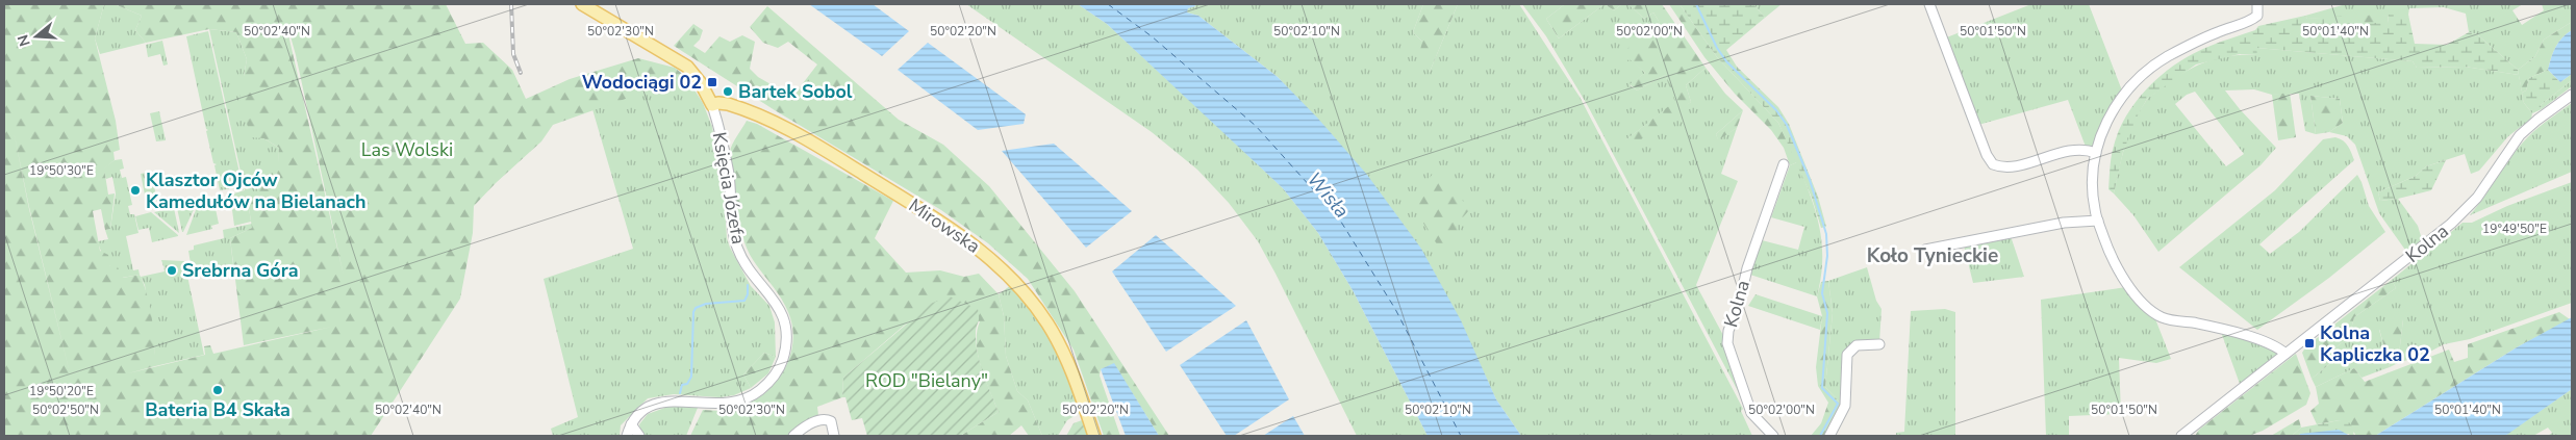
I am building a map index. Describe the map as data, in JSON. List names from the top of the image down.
{
  "streets": {
    "main road": ["Księcia Józefa", "Mirowska"],
    "street": ["Kolna"]
  },
  "crossings": [
    ["Księcia Józefa", "Mirowska"]
  ],
  "districts": ["Koło Tynieckie"],
  "water": ["Wisła"],
  "parks": ["Las Wolski", "ROD \"Bielany\""],
  "places": {
    "transit": ["Wodociągi 02", "Kolna Kapliczka 02"],
    "other": [
      "Bartek Sobol",
      "Klasztor Ojców Kamedułów na Bielanach",
      "Srebrna Góra",
      "Bateria B4 Skała"
    ]
  },
  "north": "left",
  "coordinates": [
    "50°01'40\"N",
    "50°02'40\"N",
    "50°02'30\"N",
    "50°02'20\"N",
    "50°02'10\"N",
    "50°02'00\"N",
    "50°01'50\"N",
    "19°50'30\"E",
    "19°49'50\"E",
    "19°50'20\"E",
    "50°02'50\"N"
  ]
}
